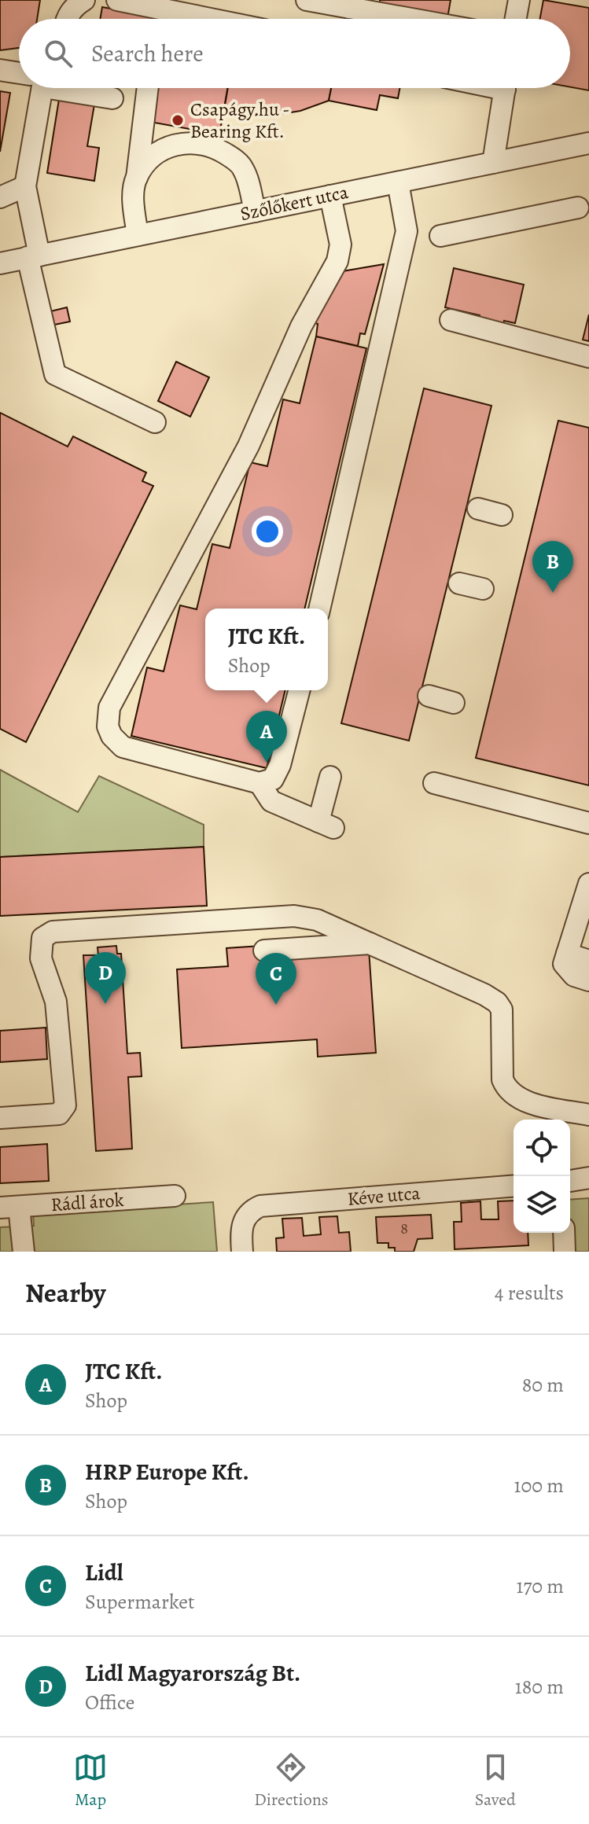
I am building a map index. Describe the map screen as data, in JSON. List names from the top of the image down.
{
  "streets": {
    "street": ["Szőlőkert utca", "Kéve utca", "Rádl árok"]
  },
  "places": ["Csapágy.hu - Bearing Kft."],
  "house_numbers": ["8"],
  "page": {
    "search": "Search here",
    "pins": [
      "B",
      "A",
      "D",
      "C"
    ],
    "popup": ["JTC Kft.", "Shop"],
    "heading": ["Nearby", "4 results"],
    "list": [
      {
        "mark": "A",
        "name": "JTC Kft.",
        "note": "Shop",
        "value": "80 m"
      },
      {
        "mark": "B",
        "name": "HRP Europe Kft.",
        "note": "Shop",
        "value": "100 m"
      },
      {
        "mark": "C",
        "name": "Lidl",
        "note": "Supermarket",
        "value": "170 m"
      },
      {
        "mark": "D",
        "name": "Lidl Magyarország Bt.",
        "note": "Office",
        "value": "180 m"
      }
    ],
    "nav": ["Map", "Directions", "Saved"]
  }
}
